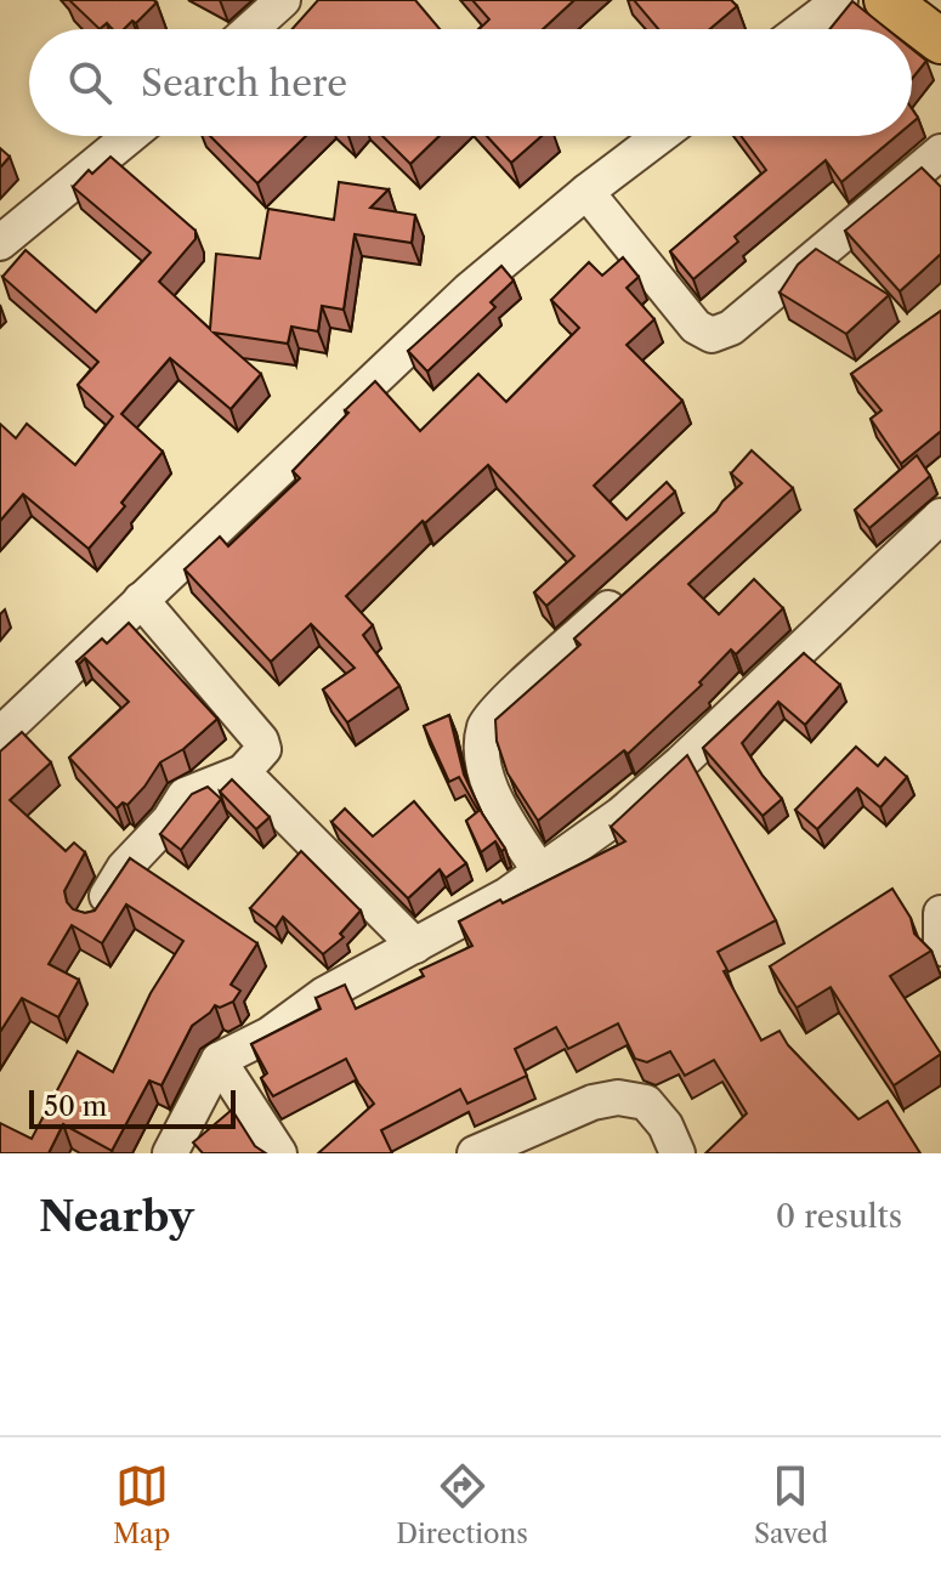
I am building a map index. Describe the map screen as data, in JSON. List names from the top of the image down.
{
  "scale_bar": "50 m",
  "page": {
    "search": "Search here",
    "scale": "50 m",
    "heading": ["Nearby", "0 results"],
    "nav": ["Map", "Directions", "Saved"]
  }
}
